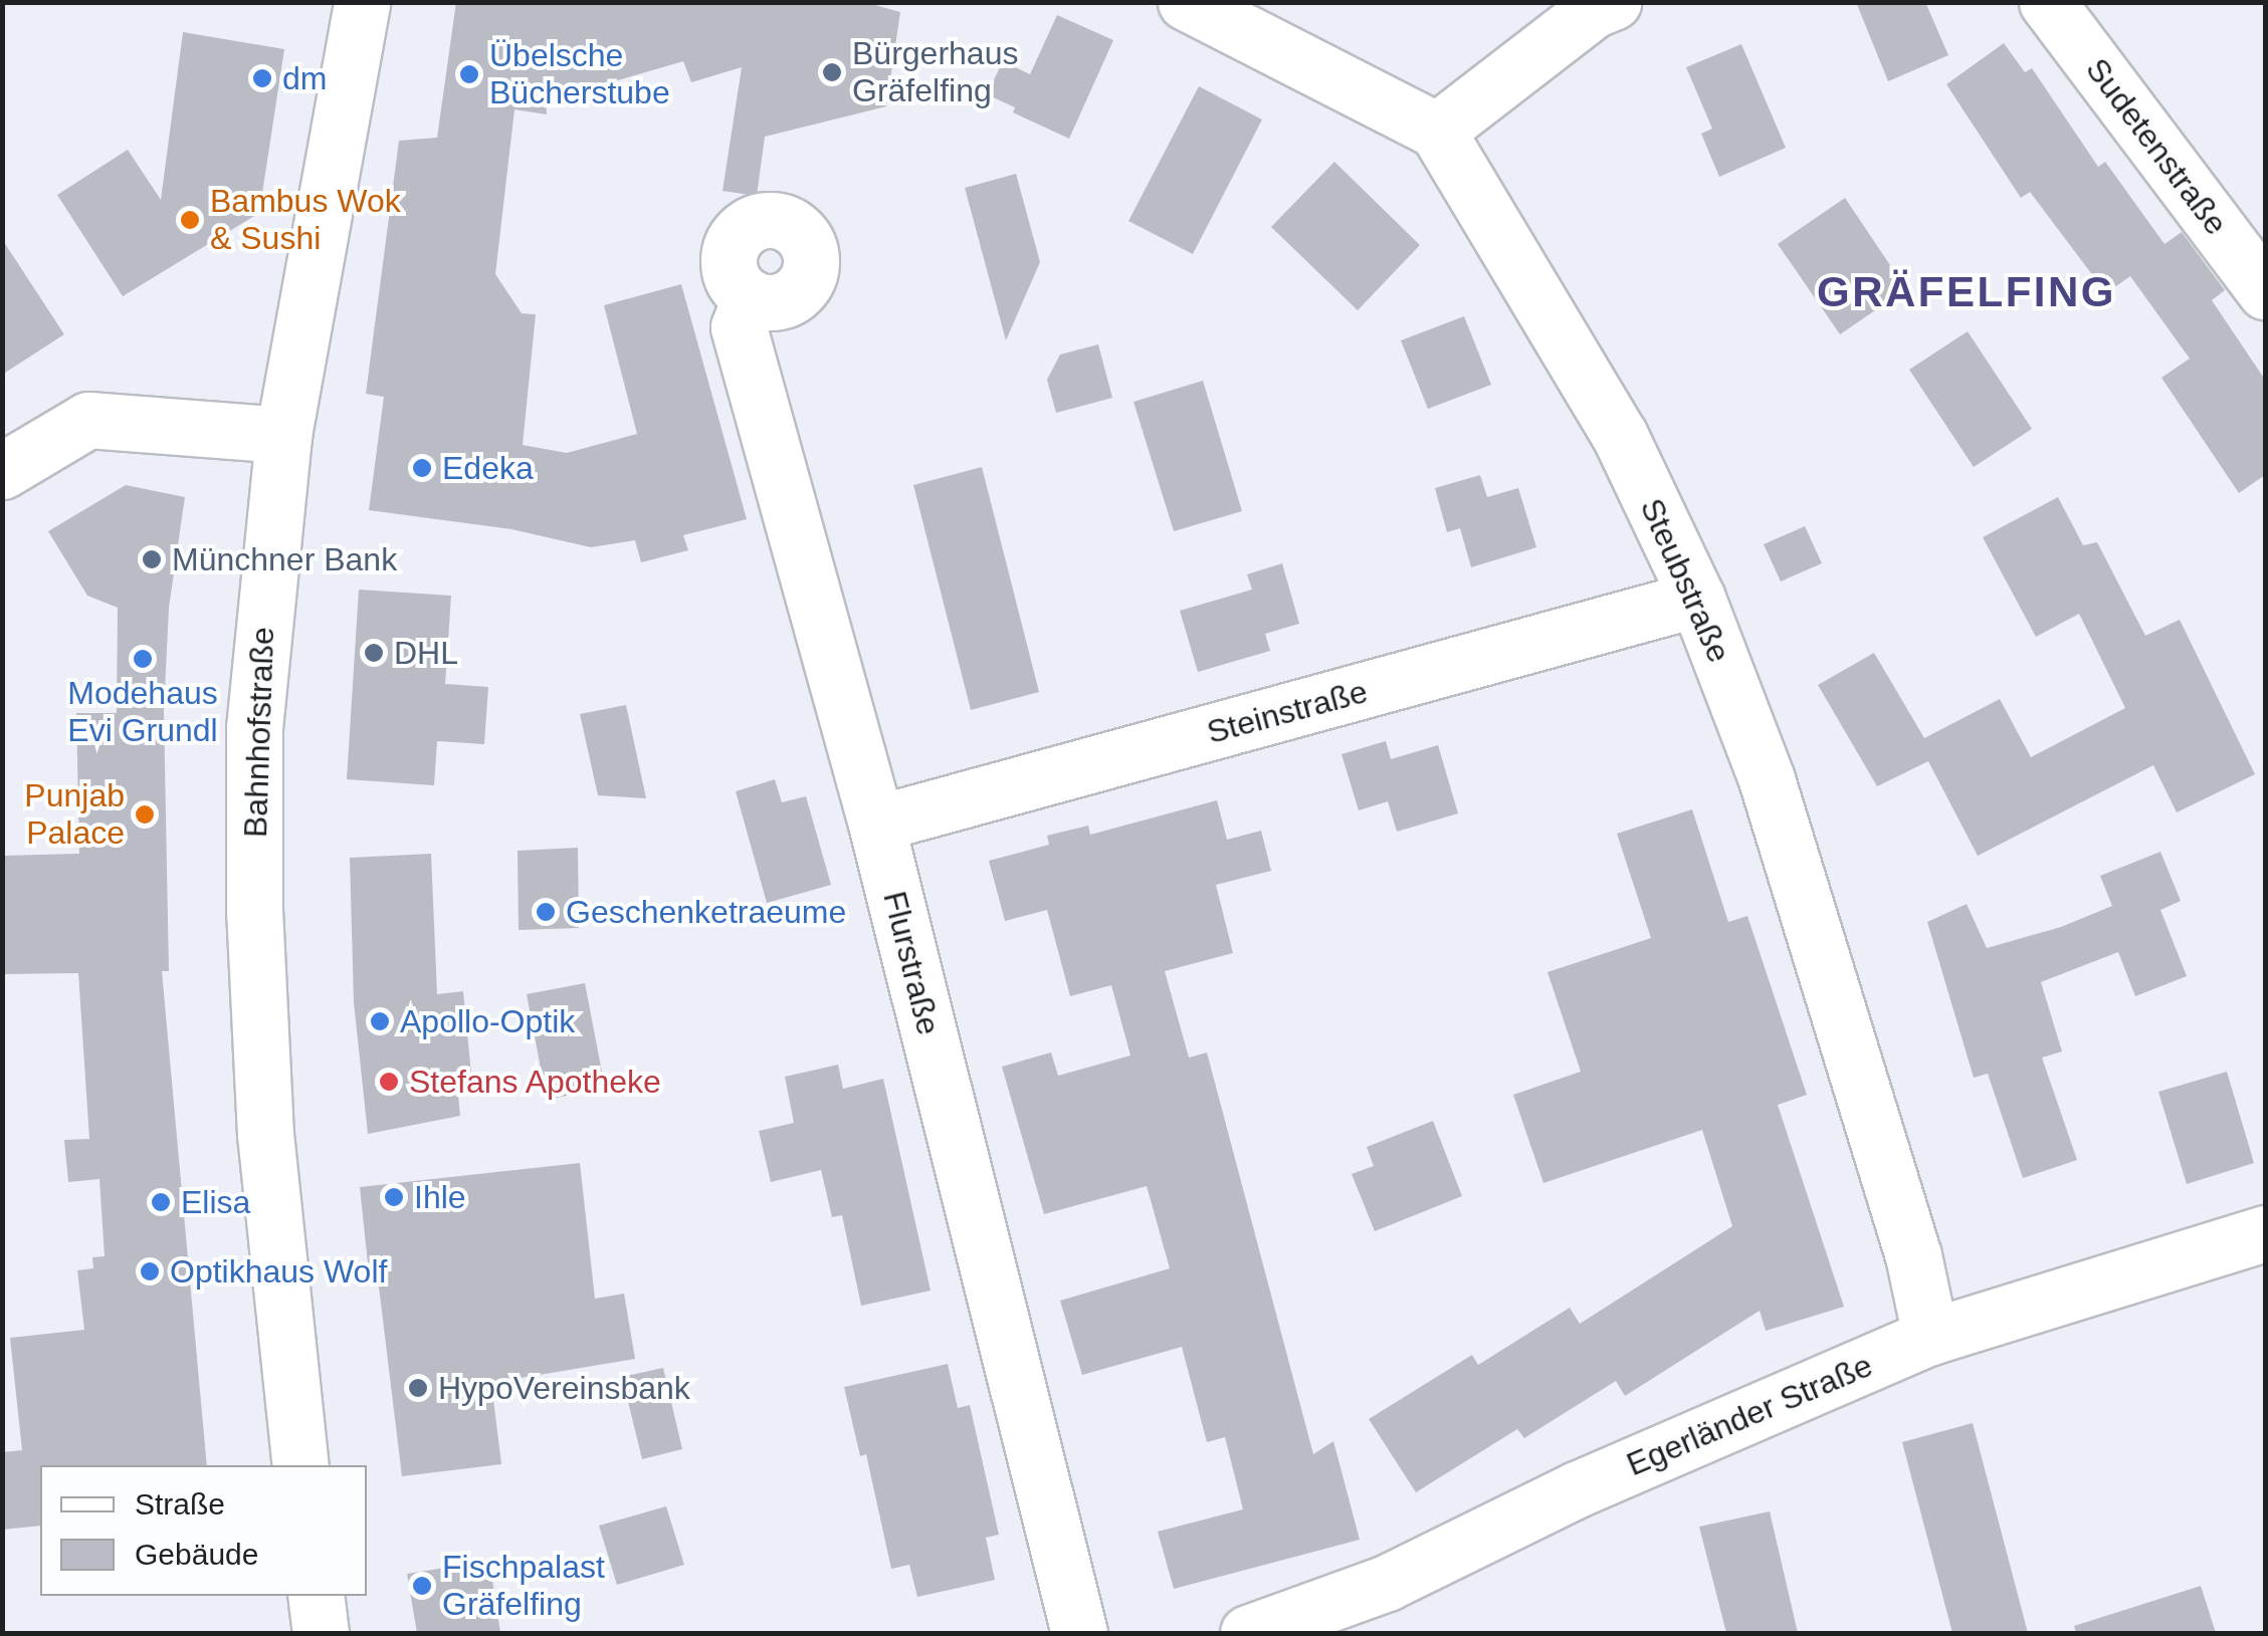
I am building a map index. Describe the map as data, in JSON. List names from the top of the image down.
{
  "streets": {
    "street": [
      "Sudetenstraße",
      "Steubstraße",
      "Steinstraße",
      "Bahnhofstraße",
      "Flurstraße",
      "Egerländer Straße"
    ]
  },
  "crossings": [
    ["Steubstraße", "Steinstraße"],
    ["Steubstraße", "Egerländer Straße"],
    ["Steinstraße", "Flurstraße"]
  ],
  "districts": ["GRÄFELFING"],
  "places": [
    "Bürgerhaus Gräfelfing",
    "Übelsche Bücherstube",
    "dm",
    "Bambus Wok & Sushi",
    "Edeka",
    "Münchner Bank",
    "DHL",
    "Modehaus Evi Grundl",
    "Punjab Palace",
    "Geschenketraeume",
    "Apollo-Optik",
    "Stefans Apotheke",
    "Ihle",
    "Elisa",
    "Optikhaus Wolf",
    "HypoVereinsbank",
    "Fischpalast Gräfelfing"
  ],
  "legend": ["Straße", "Gebäude"]
}
